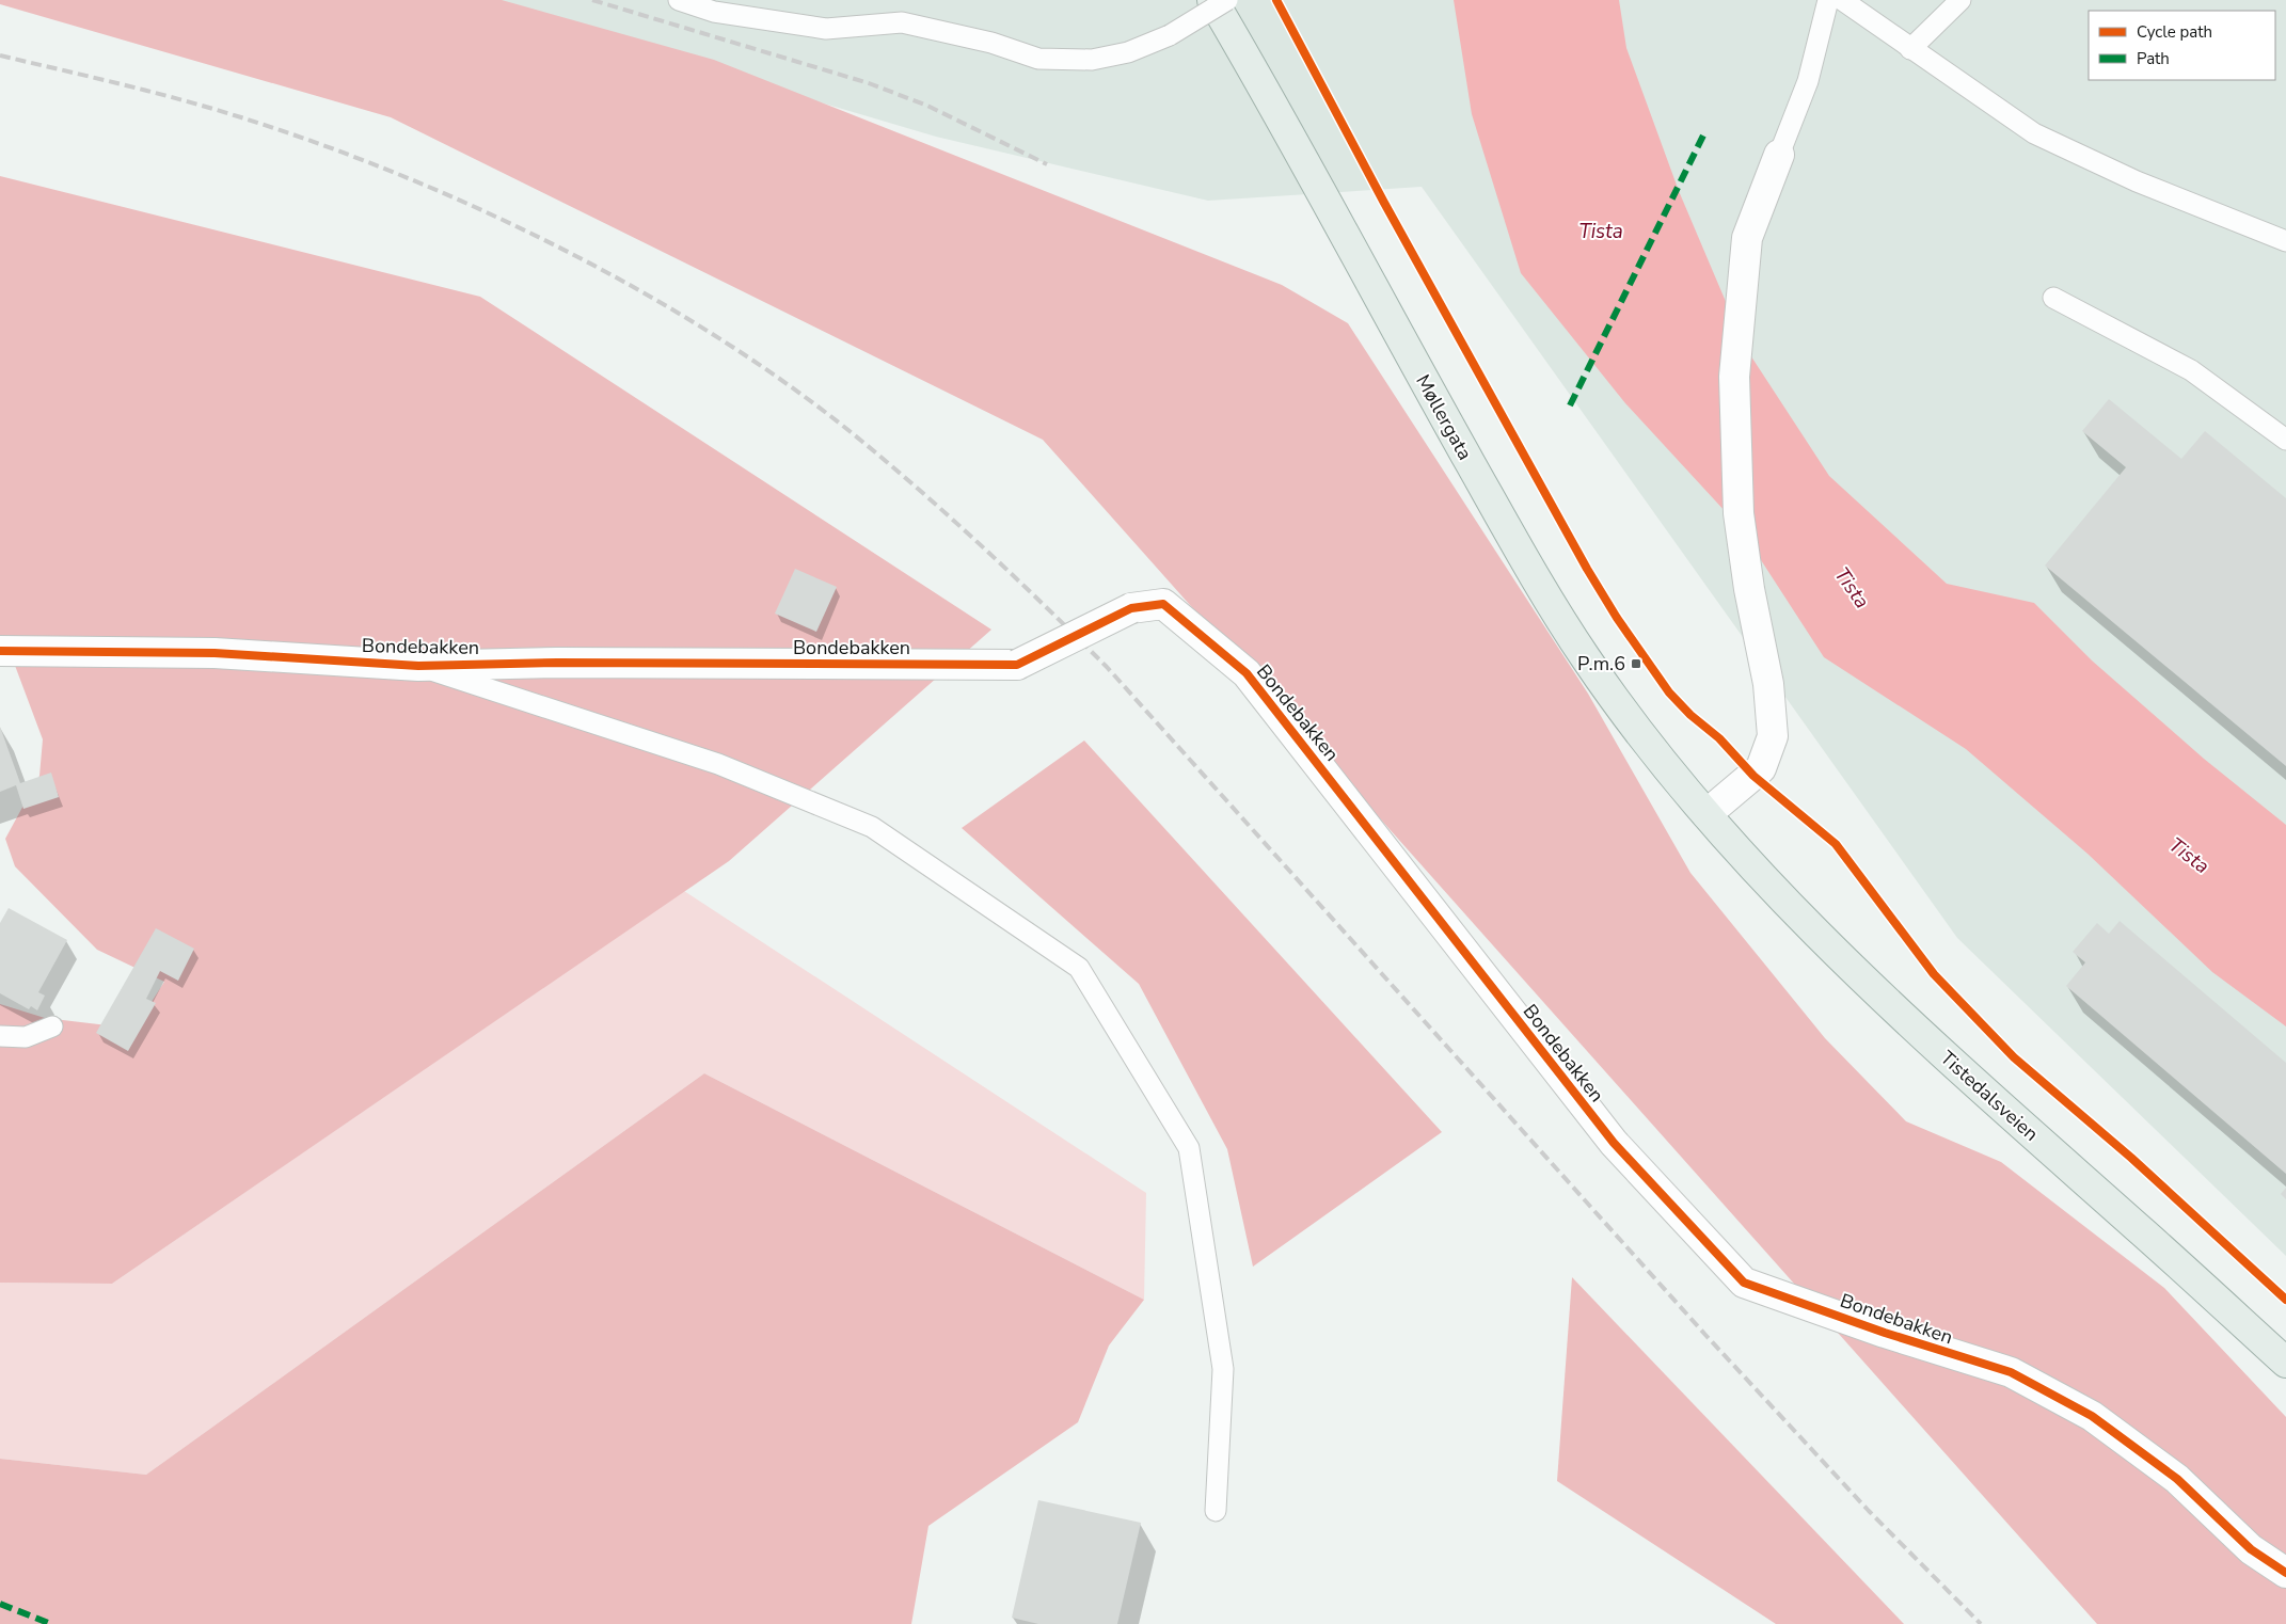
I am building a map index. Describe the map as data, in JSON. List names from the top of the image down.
{
  "streets": {
    "main road": ["Møllergata", "Tistedalsveien"],
    "street": ["Bondebakken"]
  },
  "crossings": [
    ["Møllergata", "Tistedalsveien"]
  ],
  "water": ["Tista"],
  "places": {
    "transit": ["P.m.6"]
  },
  "legend": ["Cycle path", "Path"]
}
